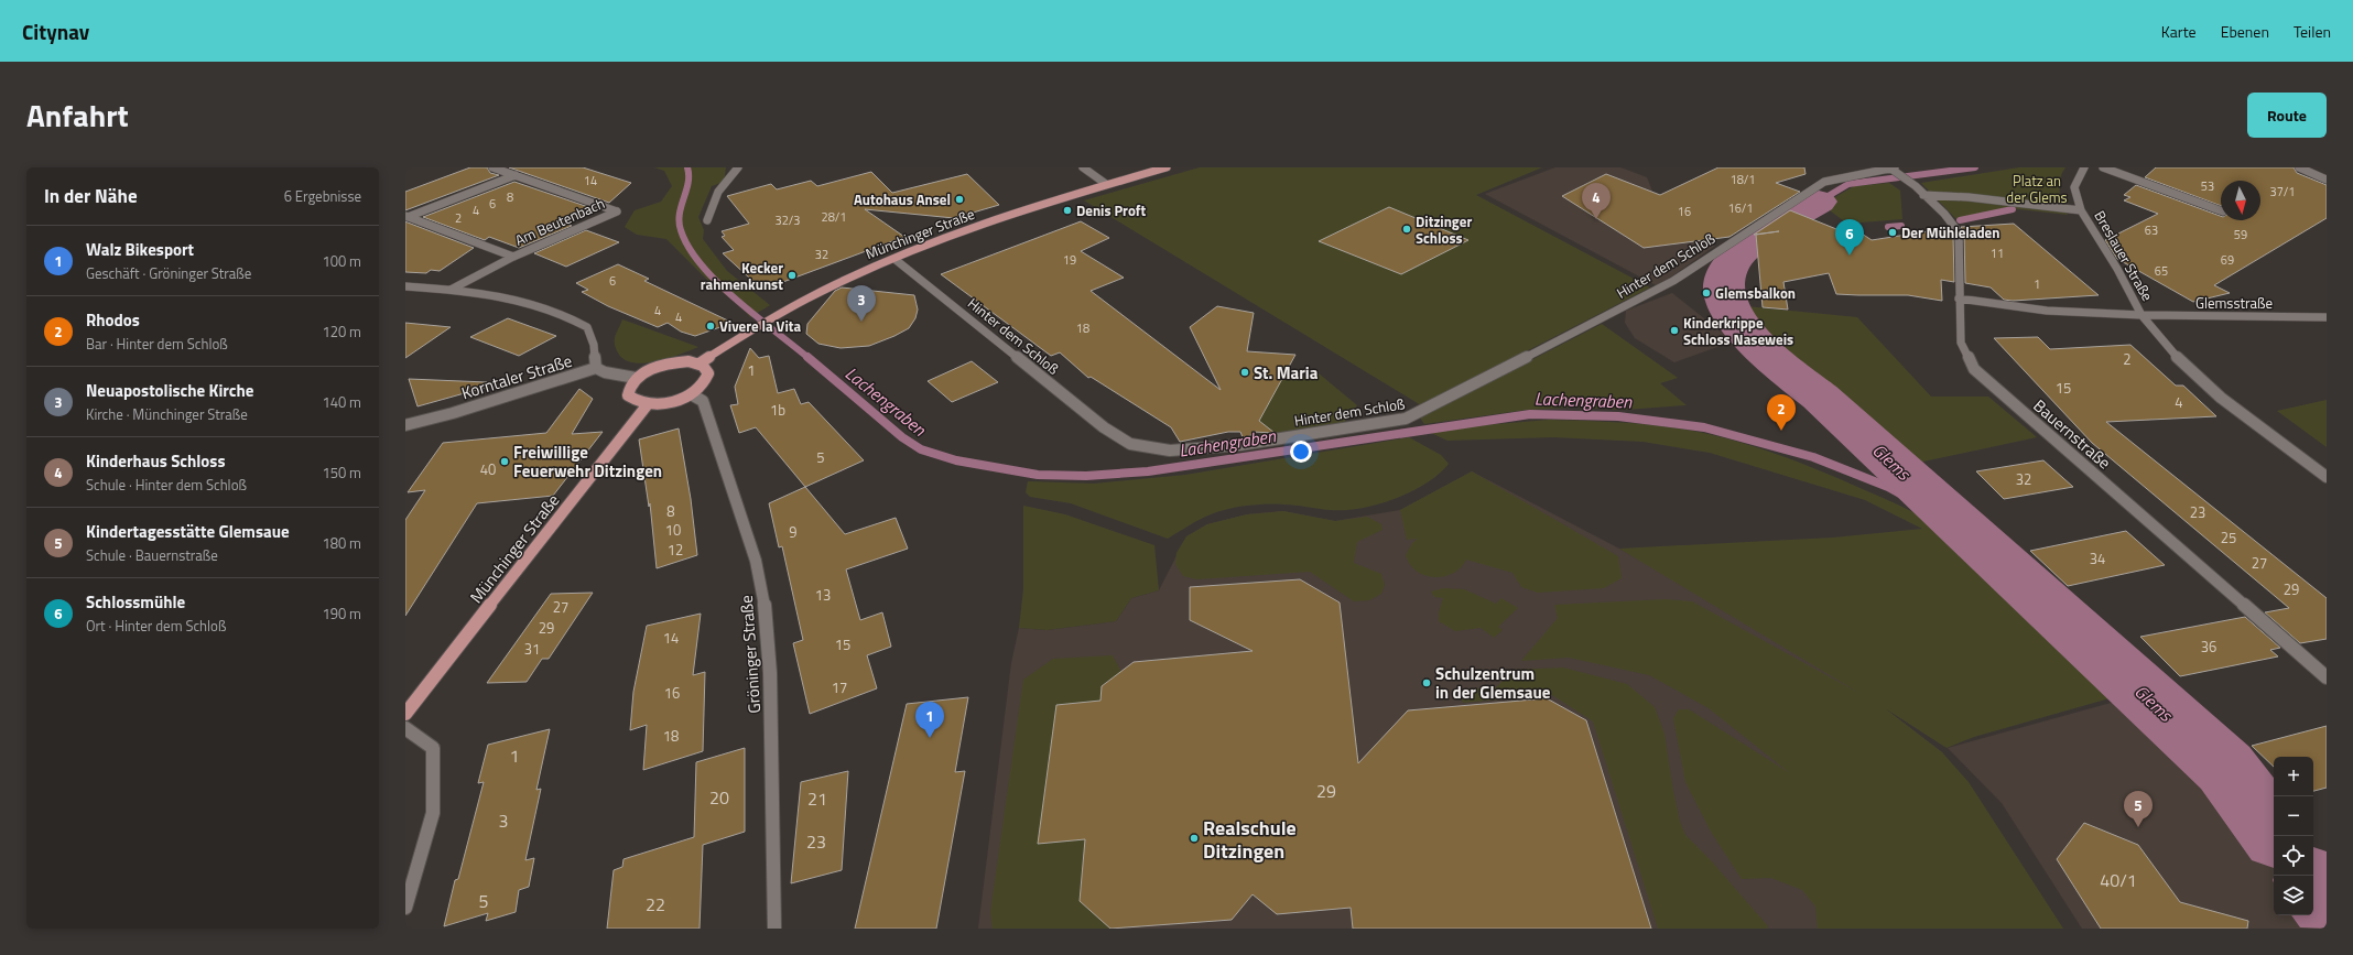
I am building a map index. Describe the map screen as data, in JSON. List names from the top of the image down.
{
  "streets": {
    "main road": ["Münchinger Straße"],
    "street": [
      "Am Beutenbach",
      "Breslauer Straße",
      "Hinter dem Schloß",
      "Glemsstraße",
      "Korntaler Straße",
      "Bauernstraße",
      "Gröninger Straße"
    ]
  },
  "crossings": [
    ["Münchinger Straße", "Hinter dem Schloß"],
    ["Breslauer Straße", "Glemsstraße"],
    ["Breslauer Straße", "Bauernstraße"],
    ["Hinter dem Schloß", "Bauernstraße"]
  ],
  "water": ["Lachengraben", "Glems"],
  "parks": ["Platz an der Glems"],
  "places": [
    "Autohaus Ansel",
    "Denis Proft",
    "Ditzinger Schloss",
    "Der Mühleladen",
    "Kecker rahmenkunst",
    "Glemsbalkon",
    "Vivere la Vita",
    "Kinderkrippe Schloss Naseweis",
    "St. Maria",
    "Freiwillige Feuerwehr Ditzingen",
    "Schulzentrum in der Glemsaue",
    "Realschule Ditzingen"
  ],
  "house_numbers": [
    "18/1",
    "14",
    "53",
    "37/1",
    "8",
    "6",
    "16/1",
    "4",
    "16",
    "28/1",
    "2",
    "32/3",
    "63",
    "59",
    "11",
    "32",
    "19",
    "69",
    "65",
    "6",
    "1",
    "4",
    "4",
    "18",
    "2",
    "1",
    "15",
    "4",
    "1b",
    "5",
    "40",
    "32",
    "8",
    "23",
    "10",
    "9",
    "25",
    "12",
    "34",
    "27",
    "29",
    "13",
    "27",
    "29",
    "14",
    "15",
    "36",
    "31",
    "17",
    "16",
    "18",
    "1",
    "29",
    "20",
    "21",
    "3",
    "23",
    "40/1",
    "5",
    "22"
  ],
  "north": "bottom",
  "page": {
    "header": "Citynav",
    "nav": ["Karte", "Ebenen", "Teilen"],
    "title": "Anfahrt",
    "buttons": "Route",
    "heading": ["In der Nähe", "6 Ergebnisse"],
    "pins": [
      "4",
      "6",
      "3",
      "2",
      "1",
      "5"
    ],
    "list": [
      {
        "mark": "1",
        "name": "Walz Bikesport",
        "note": "Geschäft · Gröninger Straße",
        "value": "100 m"
      },
      {
        "mark": "2",
        "name": "Rhodos",
        "note": "Bar · Hinter dem Schloß",
        "value": "120 m"
      },
      {
        "mark": "3",
        "name": "Neuapostolische Kirche",
        "note": "Kirche · Münchinger Straße",
        "value": "140 m"
      },
      {
        "mark": "4",
        "name": "Kinderhaus Schloss",
        "note": "Schule · Hinter dem Schloß",
        "value": "150 m"
      },
      {
        "mark": "5",
        "name": "Kindertagesstätte Glemsaue",
        "note": "Schule · Bauernstraße",
        "value": "180 m"
      },
      {
        "mark": "6",
        "name": "Schlossmühle",
        "note": "Ort · Hinter dem Schloß",
        "value": "190 m"
      }
    ],
    "map_buttons": ["+", "−"]
  }
}
